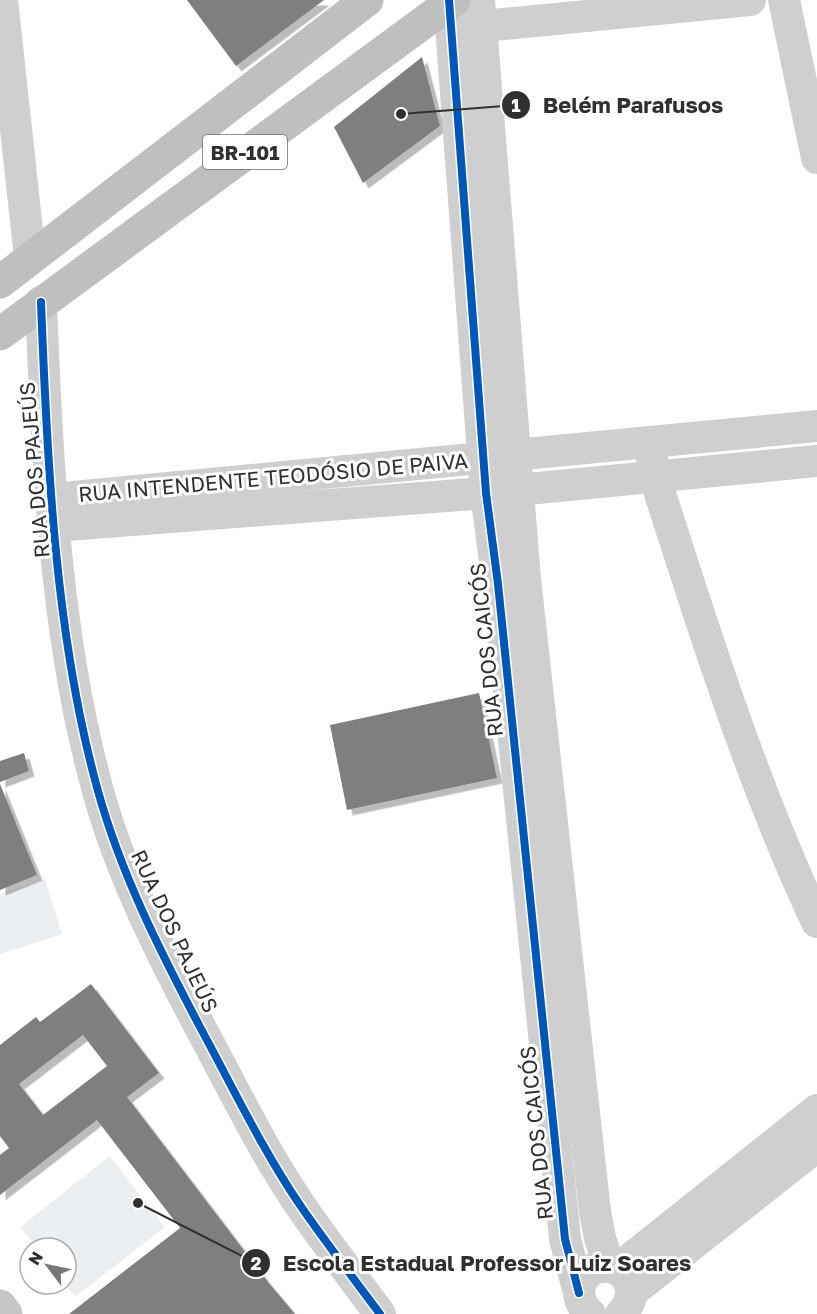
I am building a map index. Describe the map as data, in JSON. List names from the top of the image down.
{
  "streets": {
    "highway": ["BR-101"],
    "street": ["RUA DOS PAJEÚS", "RUA INTENDENTE TEODÓSIO DE PAIVA", "RUA DOS CAICÓS"]
  },
  "crossings": [
    ["BR-101", "RUA DOS PAJEÚS"],
    ["BR-101", "RUA DOS CAICÓS"],
    ["RUA DOS PAJEÚS", "RUA INTENDENTE TEODÓSIO DE PAIVA"],
    ["RUA INTENDENTE TEODÓSIO DE PAIVA", "RUA DOS CAICÓS"]
  ],
  "places": ["Belém Parafusos", "Escola Estadual Professor Luiz Soares"],
  "north": "top left"
}
